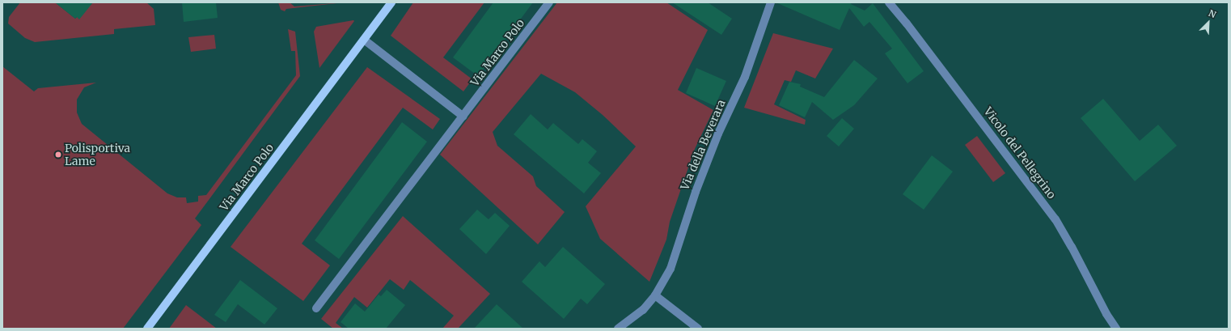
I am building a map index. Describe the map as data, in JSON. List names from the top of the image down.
{
  "streets": {
    "main road": ["Via Marco Polo"],
    "street": ["Via della Beverara", "Vicolo del Pellegrino"]
  },
  "places": ["Polisportiva Lame"],
  "north": "top right"
}
